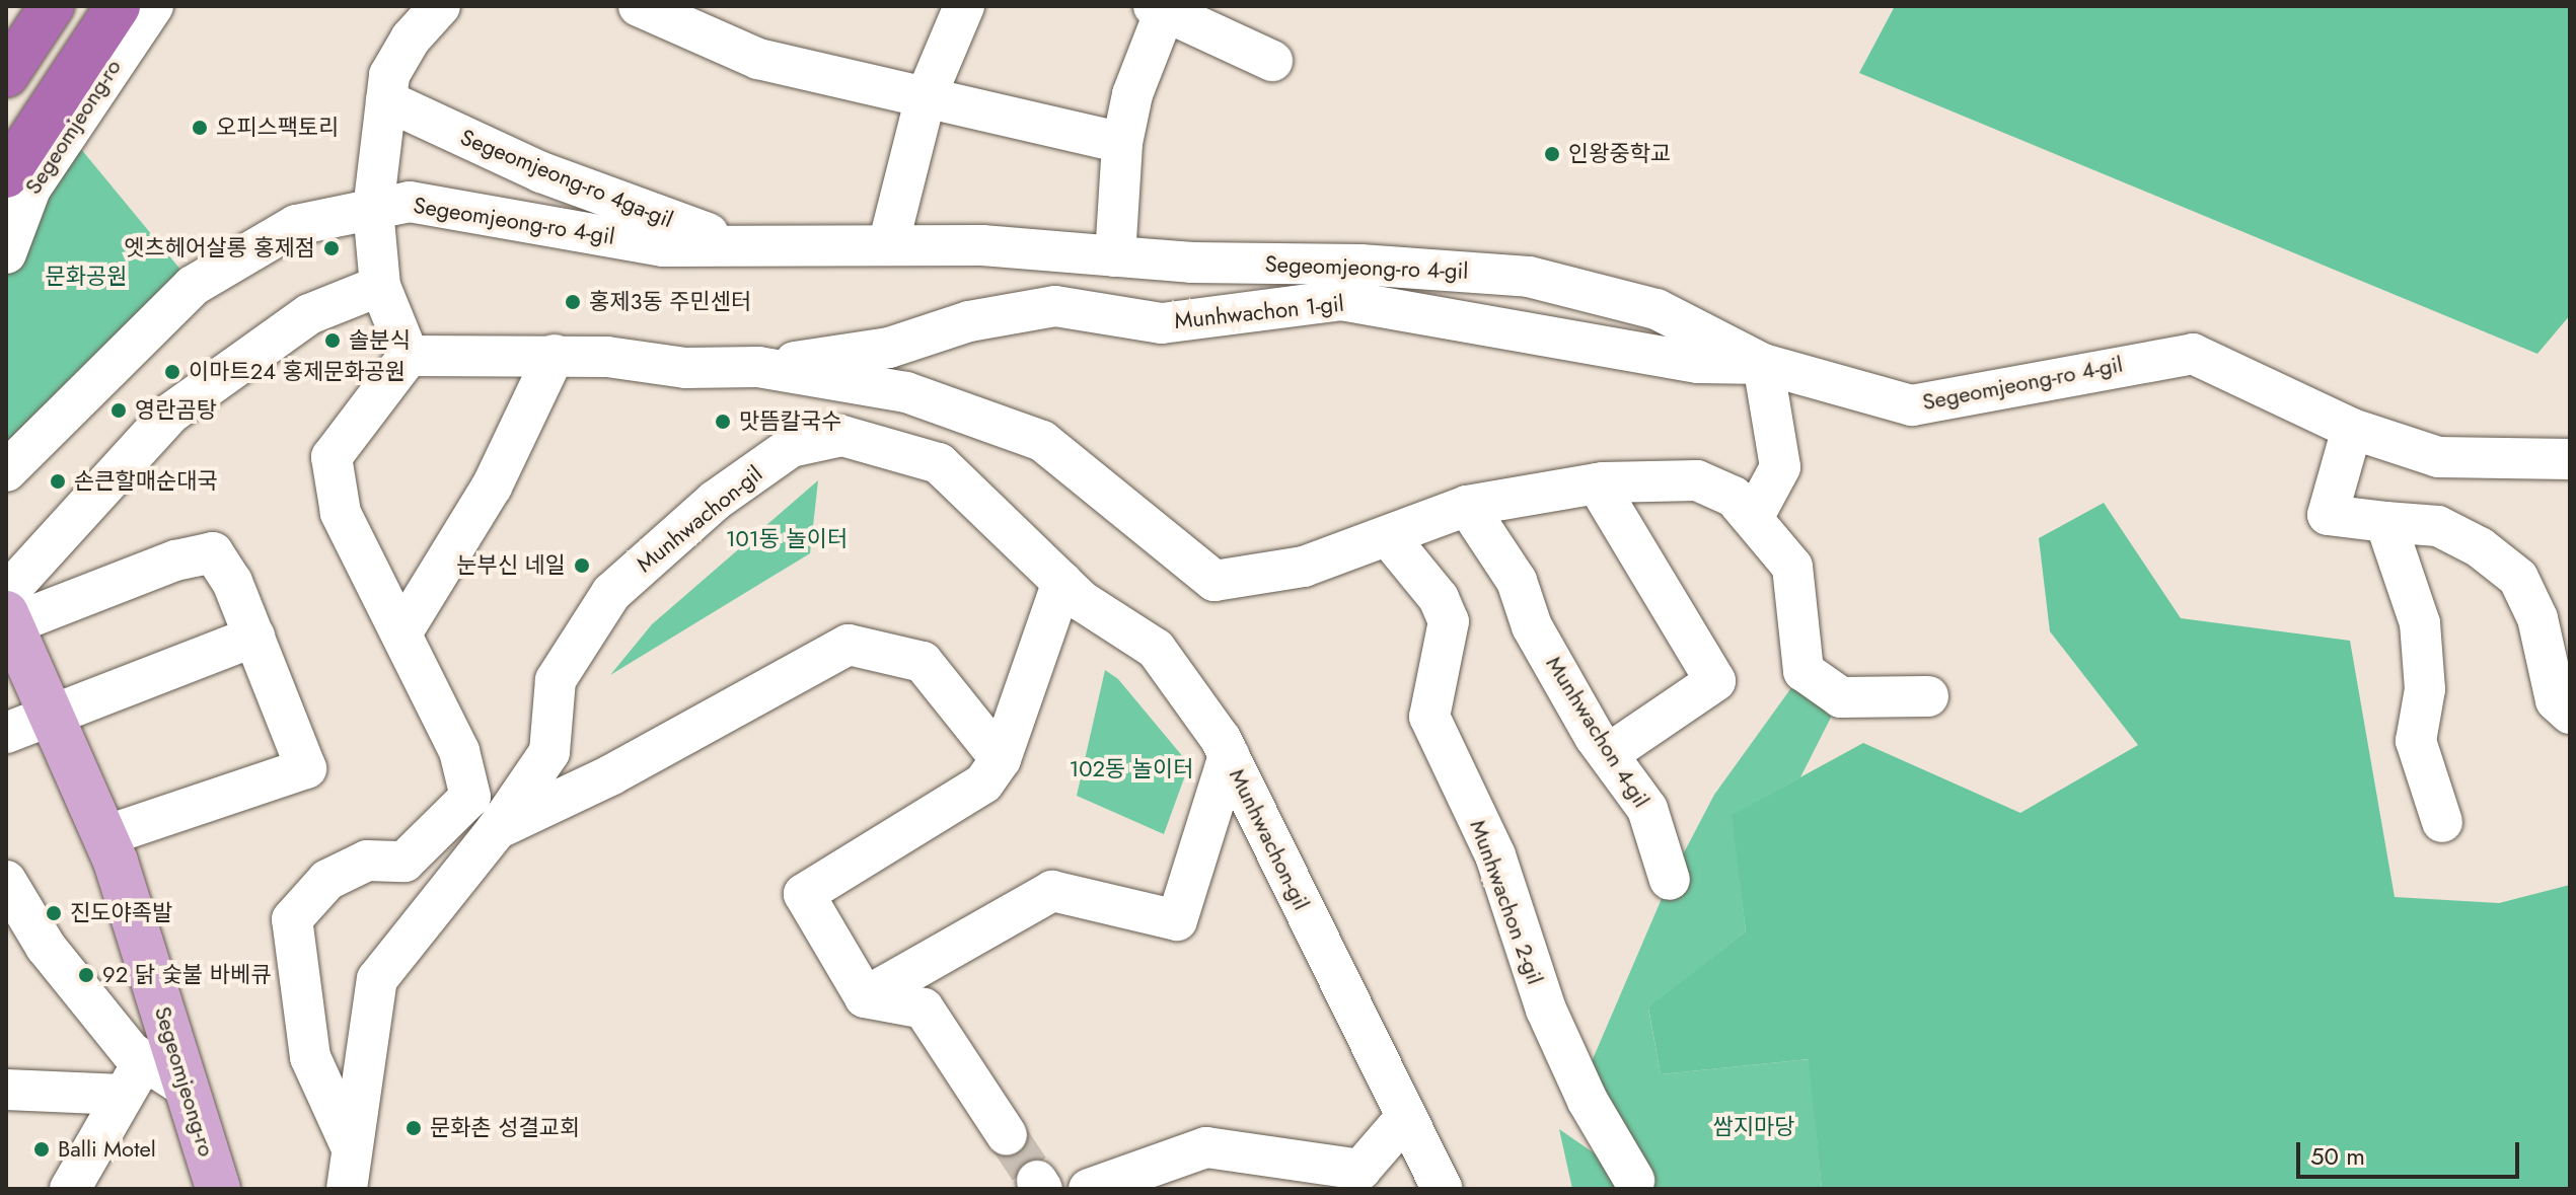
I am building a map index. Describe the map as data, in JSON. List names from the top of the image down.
{
  "streets": {
    "main road": ["Segeomjeong-ro"],
    "street": [
      "Segeomjeong-ro 4ga-gil",
      "Segeomjeong-ro 4-gil",
      "Munhwachon 1-gil",
      "Munhwachon-gil",
      "Munhwachon 4-gil",
      "Munhwachon 2-gil"
    ]
  },
  "crossings": [
    ["Segeomjeong-ro 4ga-gil", "Segeomjeong-ro 4-gil"],
    ["Segeomjeong-ro 4-gil", "Munhwachon 1-gil"]
  ],
  "parks": [
    "문화공원",
    "101동 놀이터",
    "102동 놀이터",
    "쌈지마당"
  ],
  "places": [
    "오피스팩토리",
    "인왕중학교",
    "엣츠헤어살롱 홍제점",
    "홍제3동 주민센터",
    "솔분식",
    "이마트24 홍제문화공원",
    "영란곰탕",
    "맛뜸칼국수",
    "손큰할매순대국",
    "눈부신 네일",
    "진도야족발",
    "92 닭 숯불 바베큐",
    "문화촌 성결교회",
    "Balli Motel"
  ],
  "scale_bar": "50 m"
}
